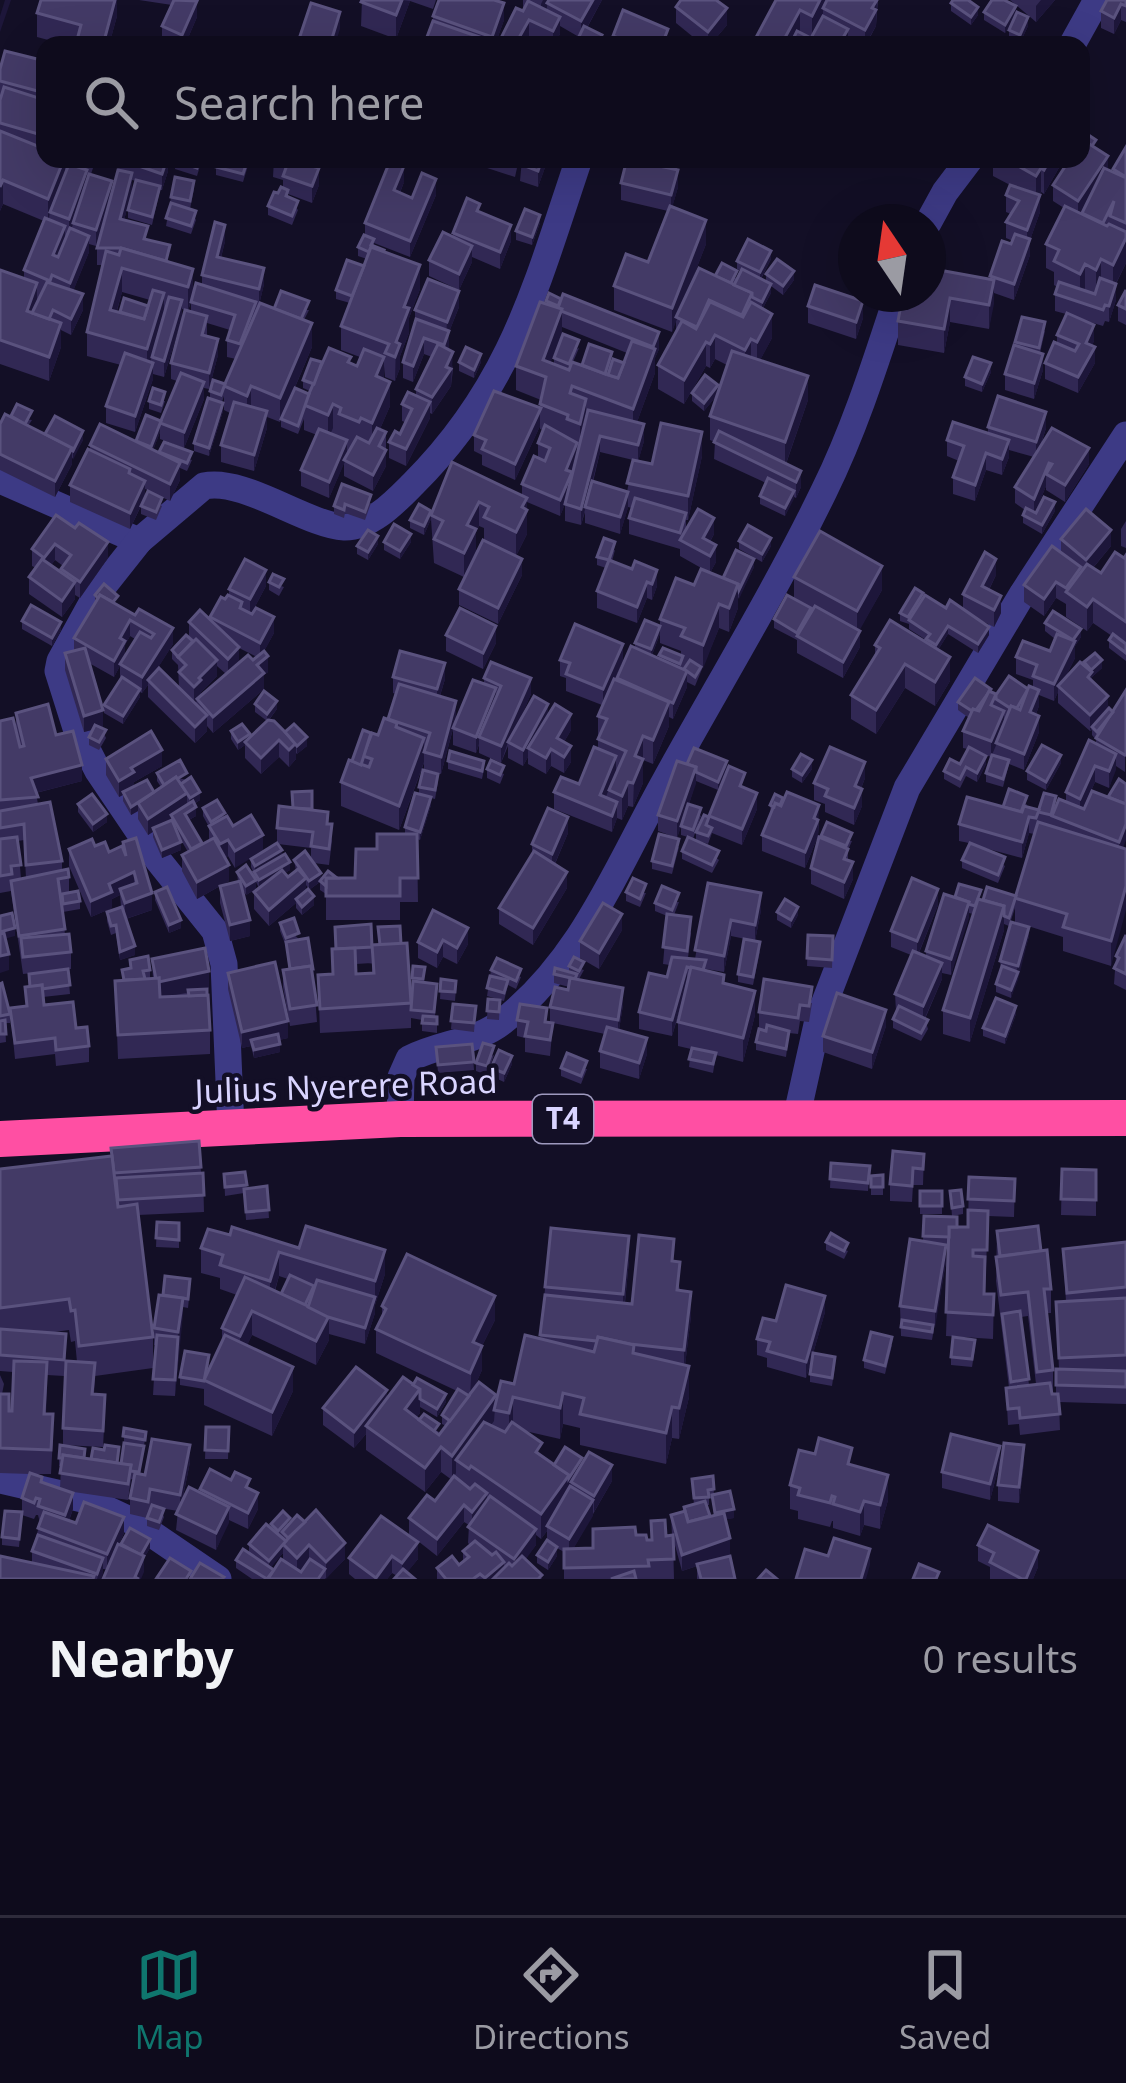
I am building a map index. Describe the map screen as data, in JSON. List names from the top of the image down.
{
  "streets": {
    "highway": ["Julius Nyerere Road", "T4"]
  },
  "north": "top",
  "page": {
    "search": "Search here",
    "heading": ["Nearby", "0 results"],
    "nav": ["Map", "Directions", "Saved"]
  }
}
